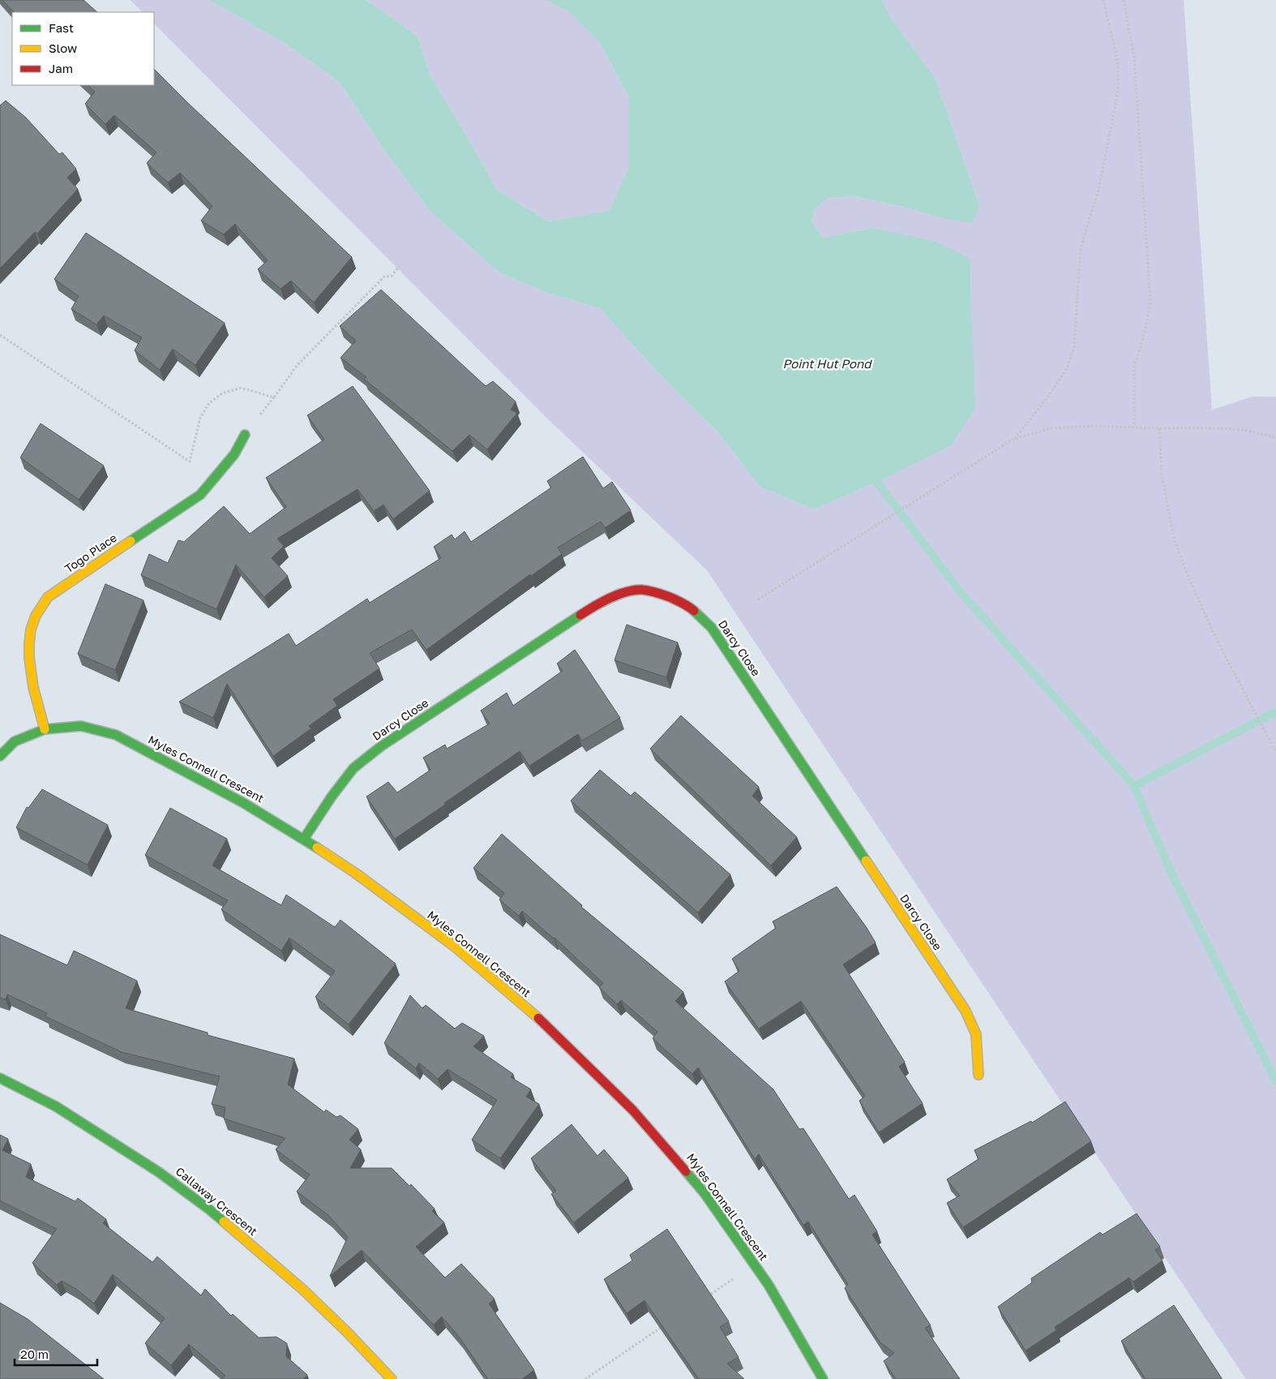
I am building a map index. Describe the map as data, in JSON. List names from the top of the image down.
{
  "streets": {
    "street": [
      "Togo Place",
      "Darcy Close",
      "Myles Connell Crescent",
      "Callaway Crescent"
    ]
  },
  "crossings": [
    ["Togo Place", "Myles Connell Crescent"],
    ["Darcy Close", "Myles Connell Crescent"]
  ],
  "water": ["Point Hut Pond"],
  "legend": ["Fast", "Slow", "Jam"],
  "scale_bar": "20 m"
}
